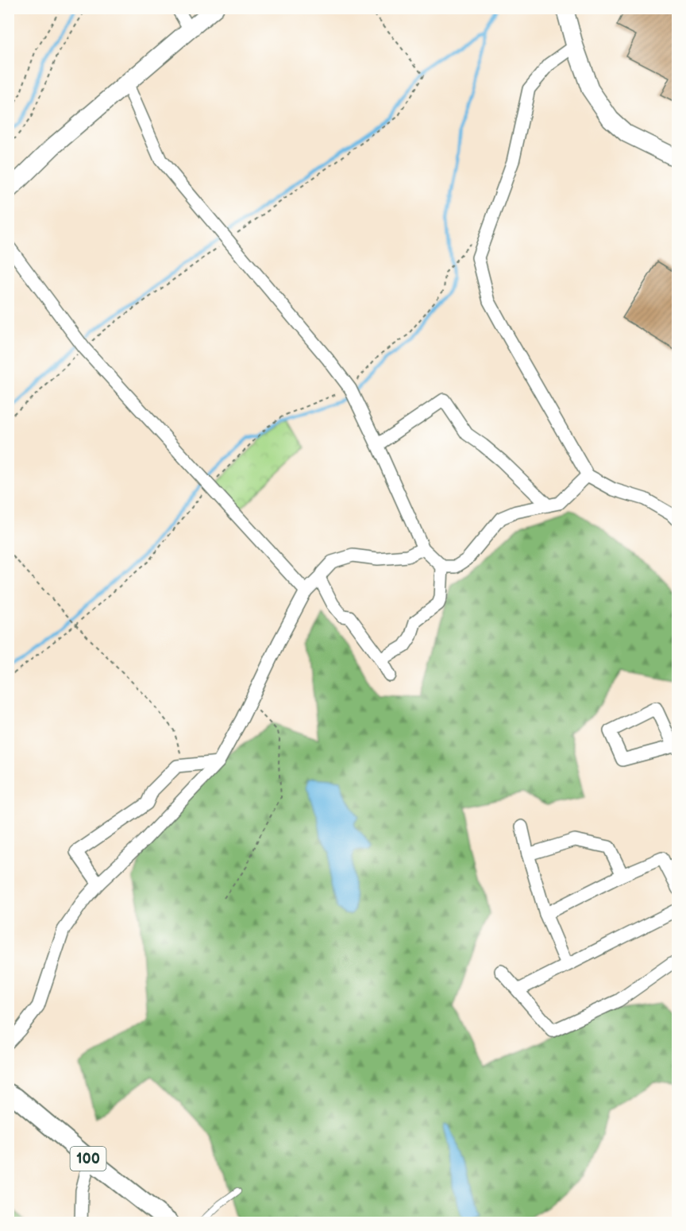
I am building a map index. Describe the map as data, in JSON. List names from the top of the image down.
{
  "streets": {
    "main road": ["100"]
  }
}
